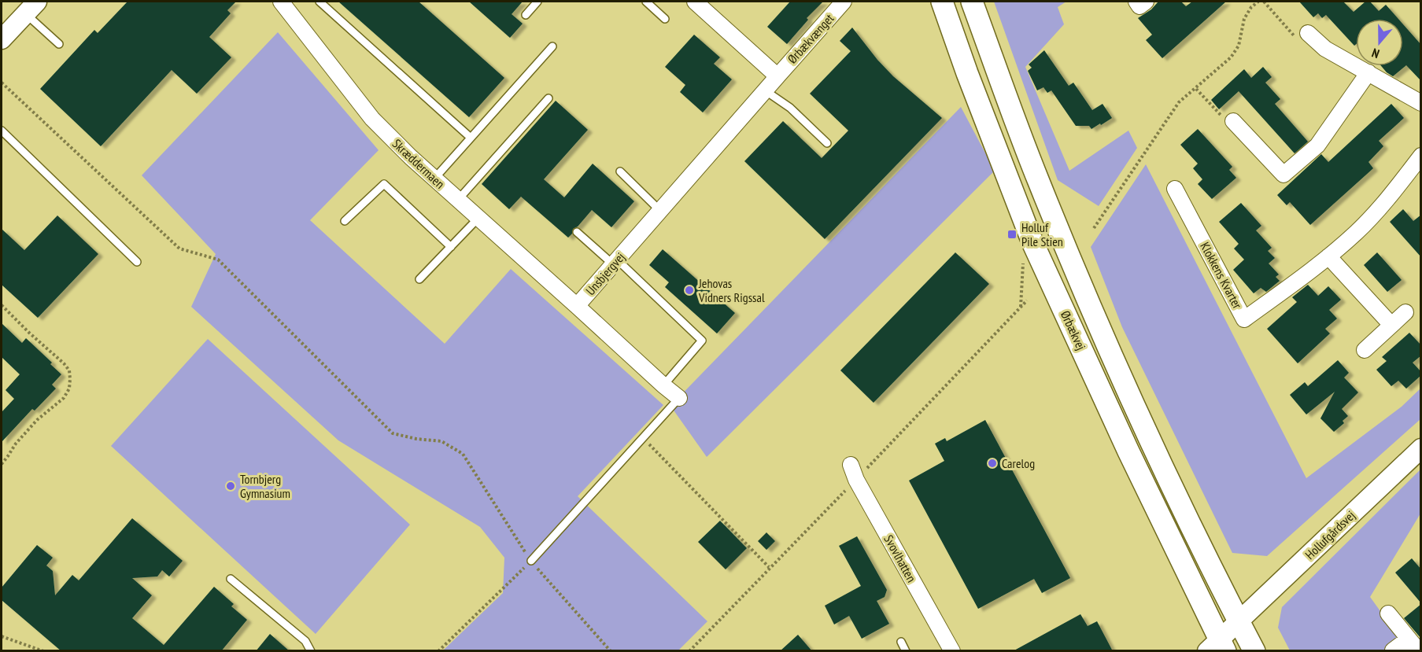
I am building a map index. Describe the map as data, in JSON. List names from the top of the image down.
{
  "streets": {
    "main road": ["Ørbækvej"],
    "street": [
      "Ørbækvænget",
      "Skræddermaen",
      "Unsbjergvej",
      "Klokkens Kvarter",
      "Hollufgårdsvej",
      "Svovlhatten"
    ]
  },
  "crossings": [
    ["Ørbækvænget", "Unsbjergvej"],
    ["Skræddermaen", "Unsbjergvej"],
    ["Ørbækvej", "Hollufgårdsvej"]
  ],
  "places": {
    "transit": ["Holluf Pile Stien"],
    "other": ["Jehovas Vidners Rigssal", "Carelog", "Tornbjerg Gymnasium"]
  },
  "north": "bottom"
}
